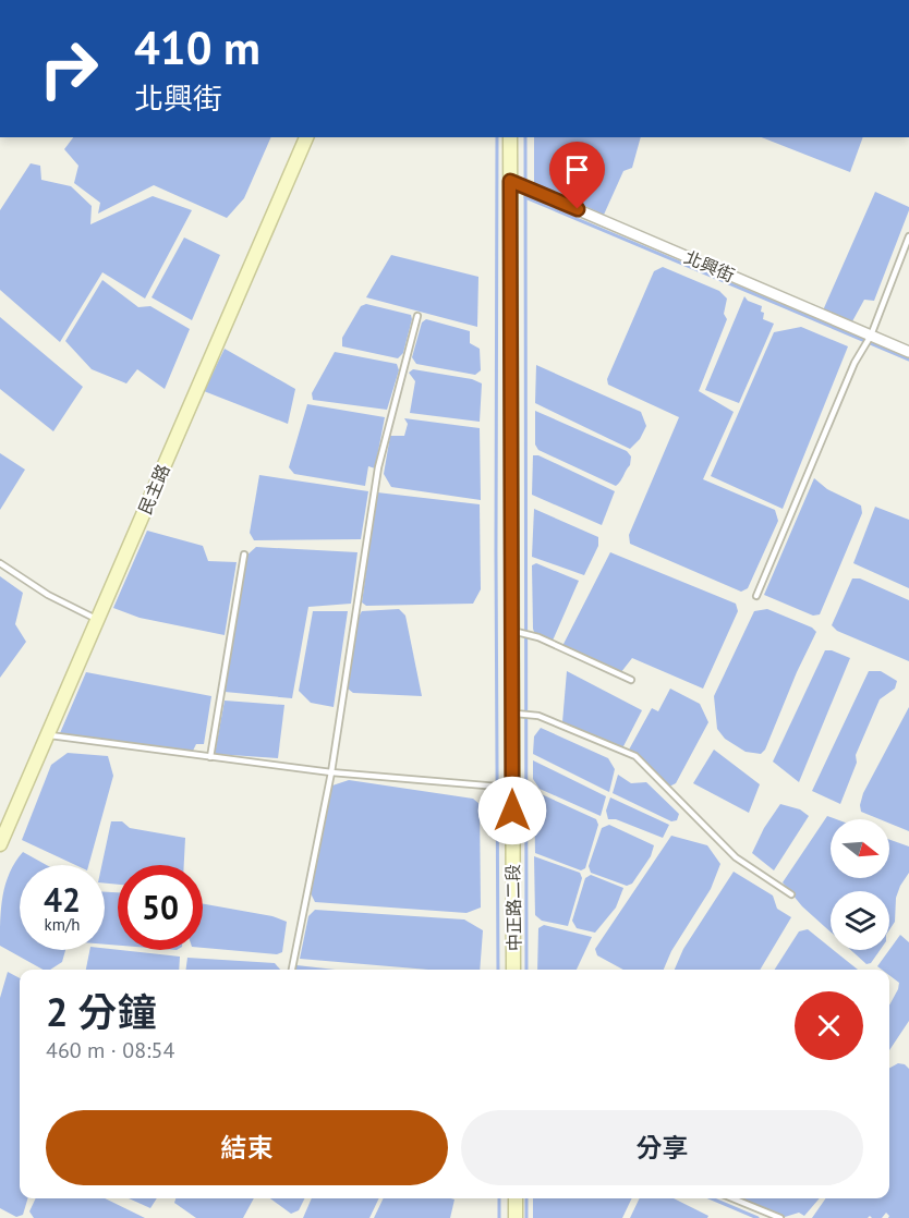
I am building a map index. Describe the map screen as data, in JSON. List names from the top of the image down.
{
  "streets": {
    "main road": ["民主路", "中正路二段"],
    "street": ["北興街"]
  },
  "crossings": [
    ["北興街", "中正路二段"]
  ],
  "north": "right",
  "page": {
    "turn": ["410 m", "北興街"],
    "speed": "42 km/h",
    "limit": "50",
    "heading": ["2 分鐘", "460 m · 08:54"],
    "buttons": ["結束", "分享"]
  }
}
